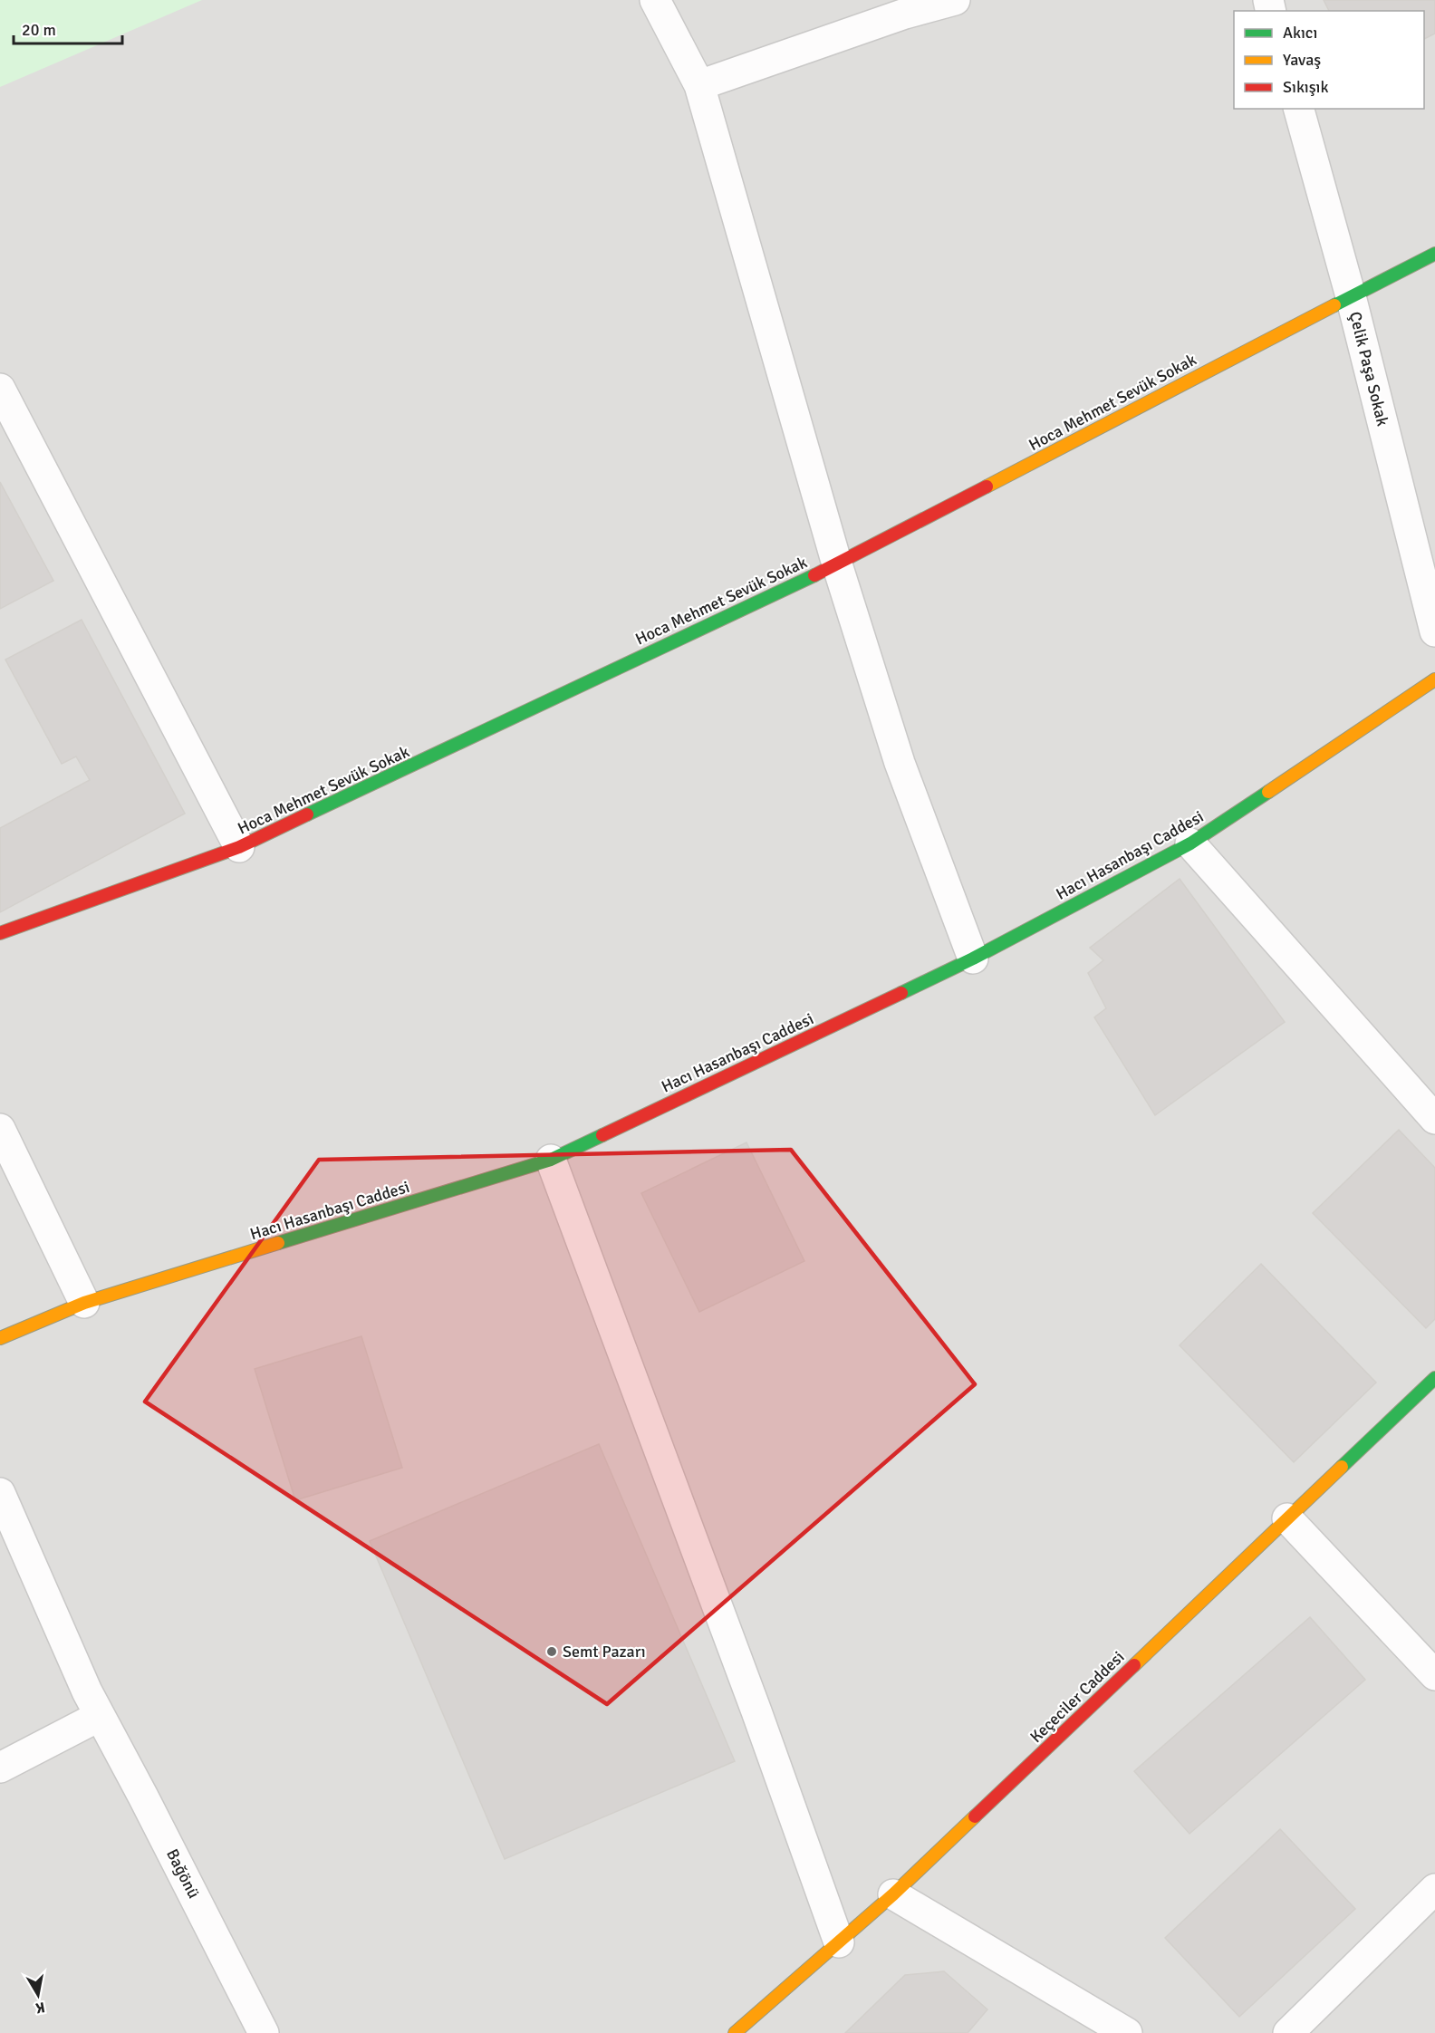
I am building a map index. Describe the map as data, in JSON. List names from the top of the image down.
{
  "streets": {
    "street": [
      "Çelik Paşa Sokak",
      "Hoca Mehmet Sevük Sokak",
      "Hacı Hasanbaşı Caddesi",
      "Keçeciler Caddesi",
      "Bağönü"
    ]
  },
  "crossings": [
    ["Çelik Paşa Sokak", "Hoca Mehmet Sevük Sokak"]
  ],
  "places": ["Semt Pazarı"],
  "legend": ["Akıcı", "Yavaş", "Sıkışık"],
  "scale_bar": "20 m",
  "north": "bottom"
}
